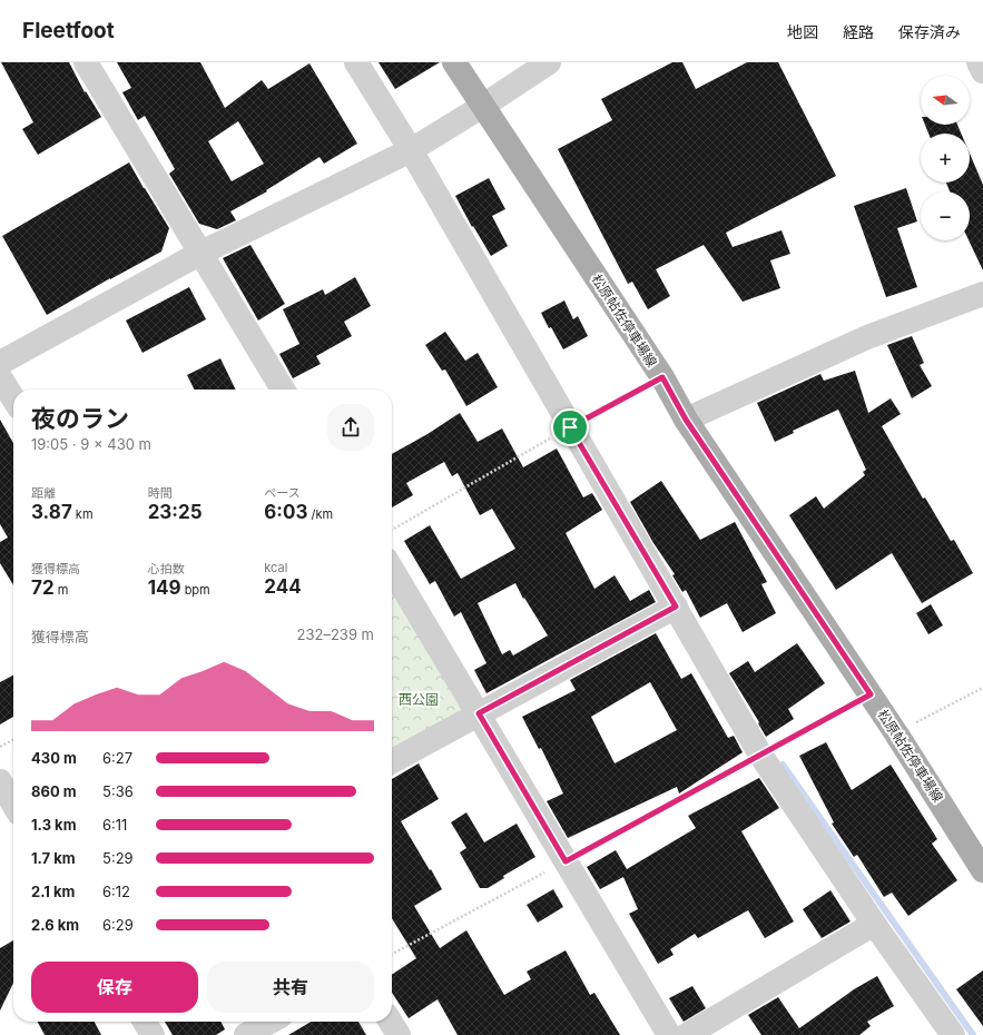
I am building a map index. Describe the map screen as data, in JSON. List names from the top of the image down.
{
  "streets": {
    "main road": ["松原帖佐停車場線"]
  },
  "parks": ["西公園"],
  "north": "left",
  "page": {
    "header": "Fleetfoot",
    "nav": ["地図", "経路", "保存済み"],
    "map_buttons": ["+", "−"],
    "heading": ["夜のラン", "19:05 · 9 × 430 m"],
    "stats": [
      ["距離", "3.87 km"],
      ["時間", "23:25"],
      ["ペース", "6:03 /km"],
      ["獲得標高", "72 m"],
      ["心拍数", "149 bpm"],
      ["kcal", "244"]
    ],
    "chart": ["獲得標高", "232–239 m"],
    "list": [
      {
        "name": "430 m",
        "note": "6:27"
      },
      {
        "name": "860 m",
        "note": "5:36"
      },
      {
        "name": "1.3 km",
        "note": "6:11"
      },
      {
        "name": "1.7 km",
        "note": "5:29"
      },
      {
        "name": "2.1 km",
        "note": "6:12"
      },
      {
        "name": "2.6 km",
        "note": "6:29"
      }
    ],
    "buttons": ["保存", "共有"]
  }
}
